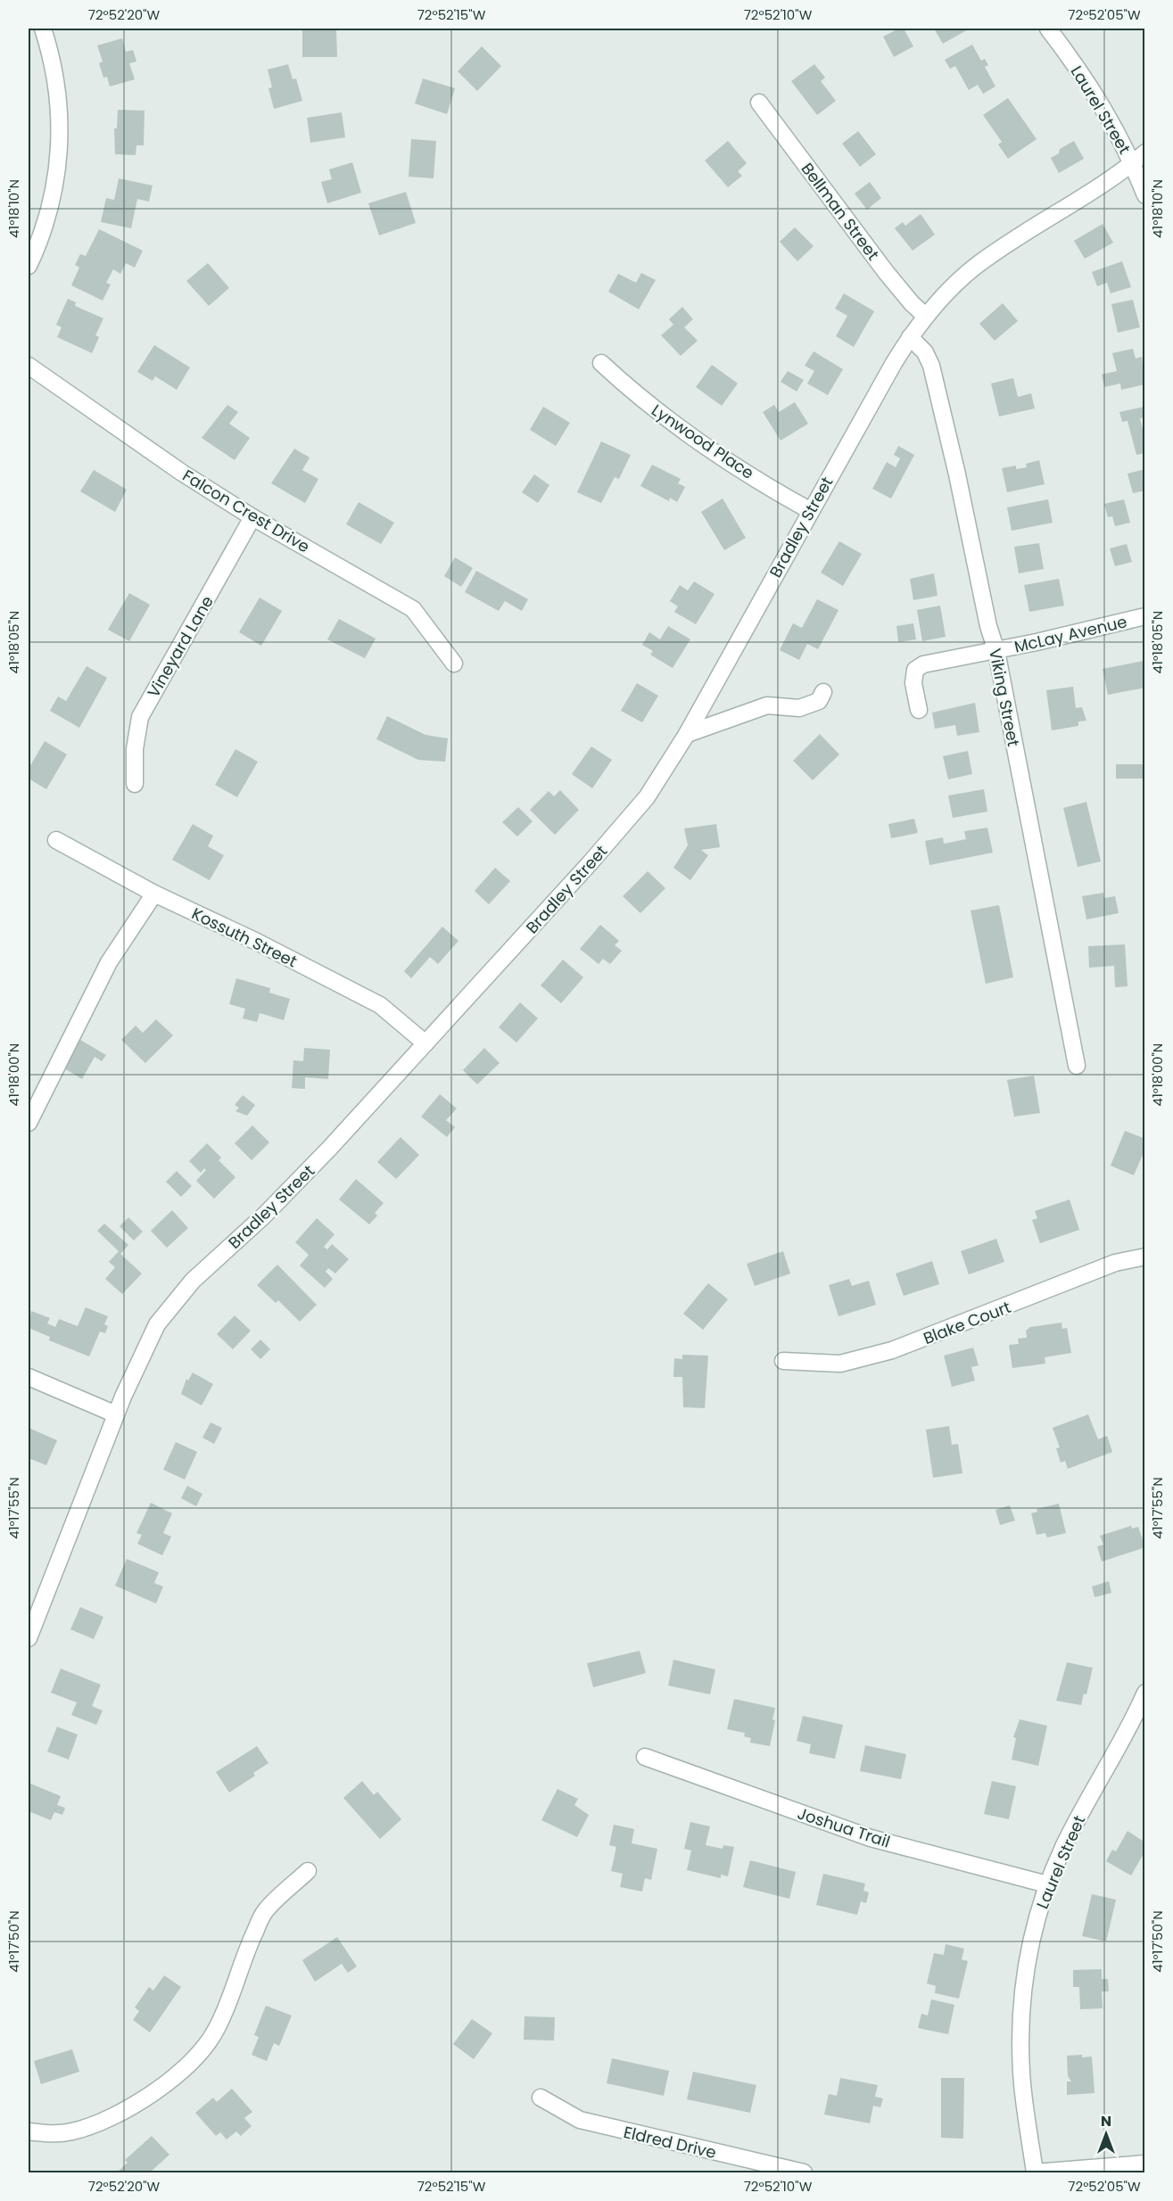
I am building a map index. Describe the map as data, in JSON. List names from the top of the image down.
{
  "streets": {
    "street": [
      "Laurel Street",
      "Bellman Street",
      "Lynwood Place",
      "Falcon Crest Drive",
      "Bradley Street",
      "McLay Avenue",
      "Vineyard Lane",
      "Viking Street",
      "Kossuth Street",
      "Blake Court",
      "Joshua Trail",
      "Eldred Drive"
    ]
  },
  "crossings": [
    ["Laurel Street", "Bradley Street"],
    ["Laurel Street", "Joshua Trail"],
    ["Bellman Street", "Bradley Street"],
    ["Lynwood Place", "Bradley Street"],
    ["Falcon Crest Drive", "Vineyard Lane"],
    ["Bradley Street", "Viking Street"],
    ["Bradley Street", "Kossuth Street"],
    ["McLay Avenue", "Viking Street"]
  ],
  "north": "top",
  "coordinates": [
    "72°52'20\"W",
    "72°52'15\"W",
    "72°52'10\"W",
    "72°52'05\"W",
    "41°18'10\"N",
    "41°18'05\"N",
    "41°18'00\"N",
    "41°17'55\"N",
    "41°17'50\"N"
  ]
}
